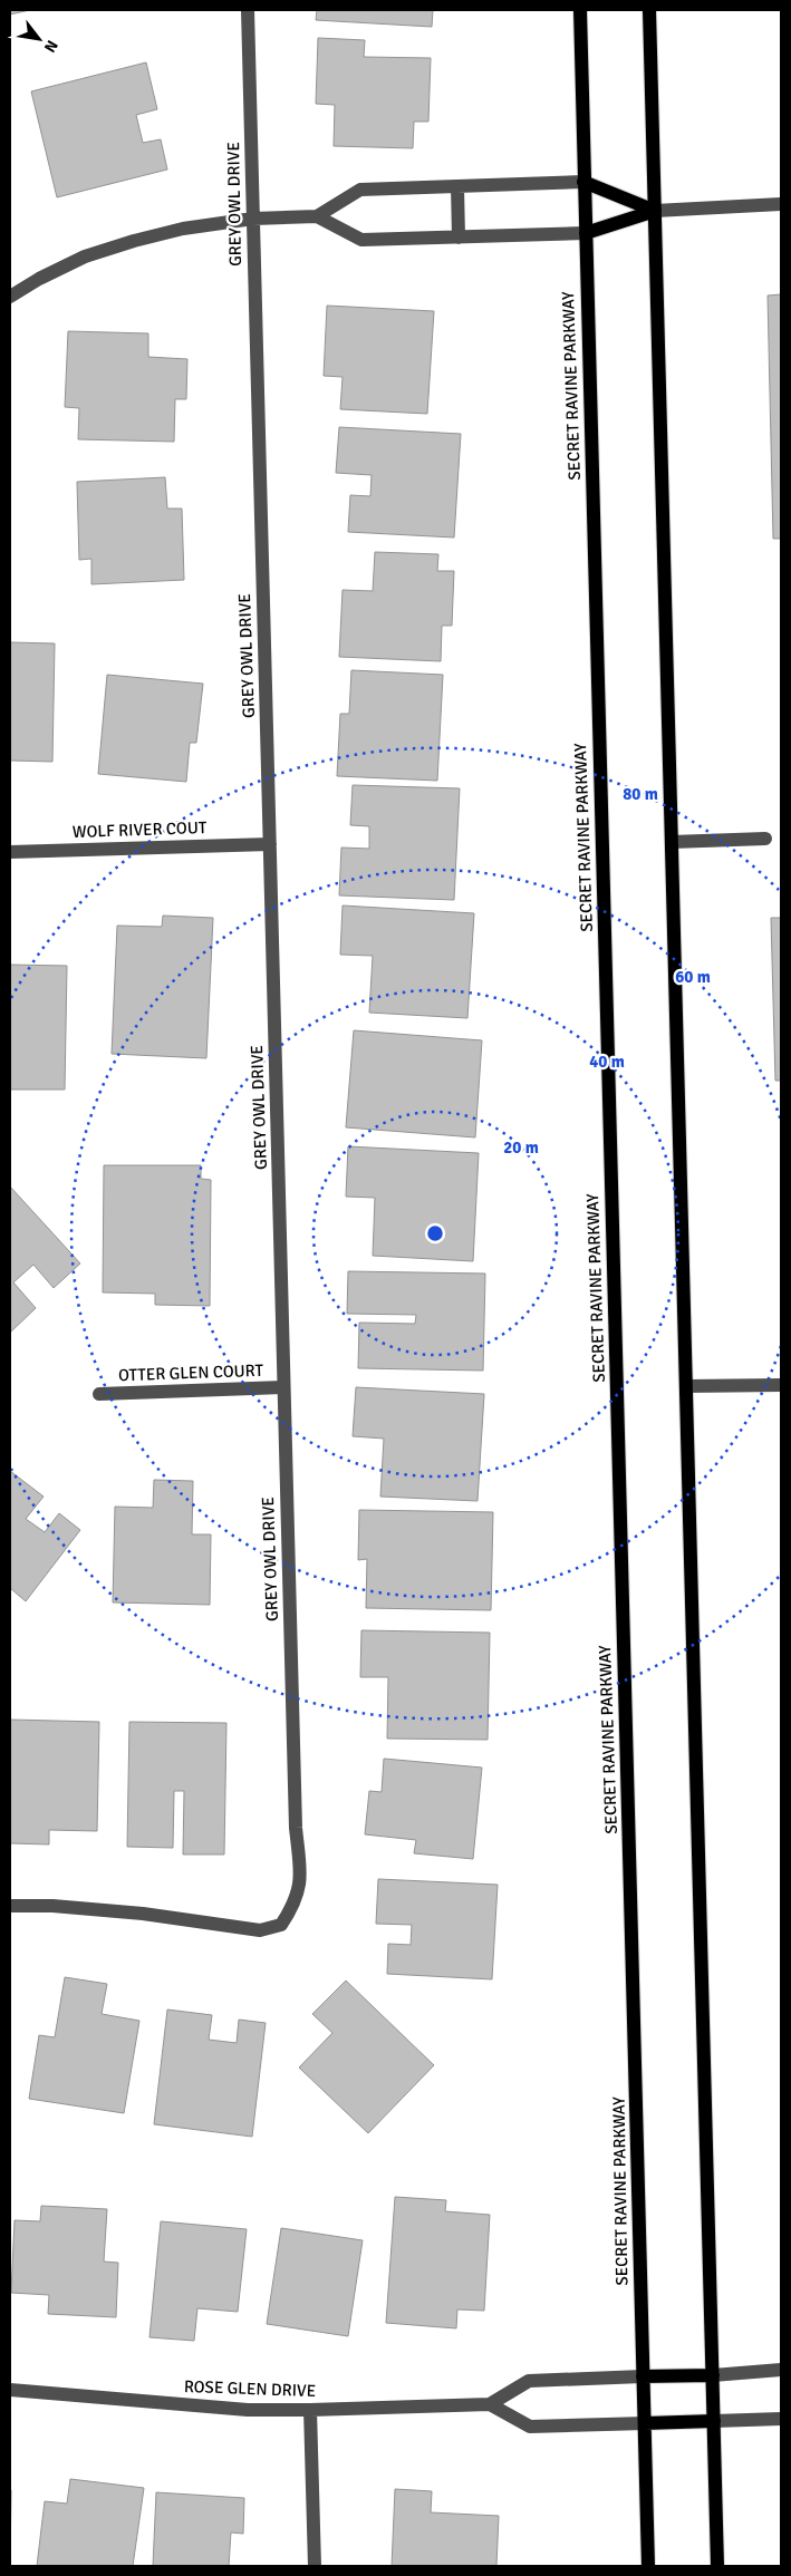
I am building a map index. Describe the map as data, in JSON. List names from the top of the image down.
{
  "streets": {
    "main road": ["SECRET RAVINE PARKWAY"],
    "street": [
      "GREY OWL DRIVE",
      "WOLF RIVER COUT",
      "OTTER GLEN COURT",
      "ROSE GLEN DRIVE"
    ]
  },
  "crossings": [
    ["GREY OWL DRIVE", "WOLF RIVER COUT"],
    ["GREY OWL DRIVE", "OTTER GLEN COURT"],
    ["SECRET RAVINE PARKWAY", "ROSE GLEN DRIVE"]
  ],
  "north": "bottom right",
  "rings": [
    "80 m",
    "60 m",
    "40 m",
    "20 m"
  ]
}
